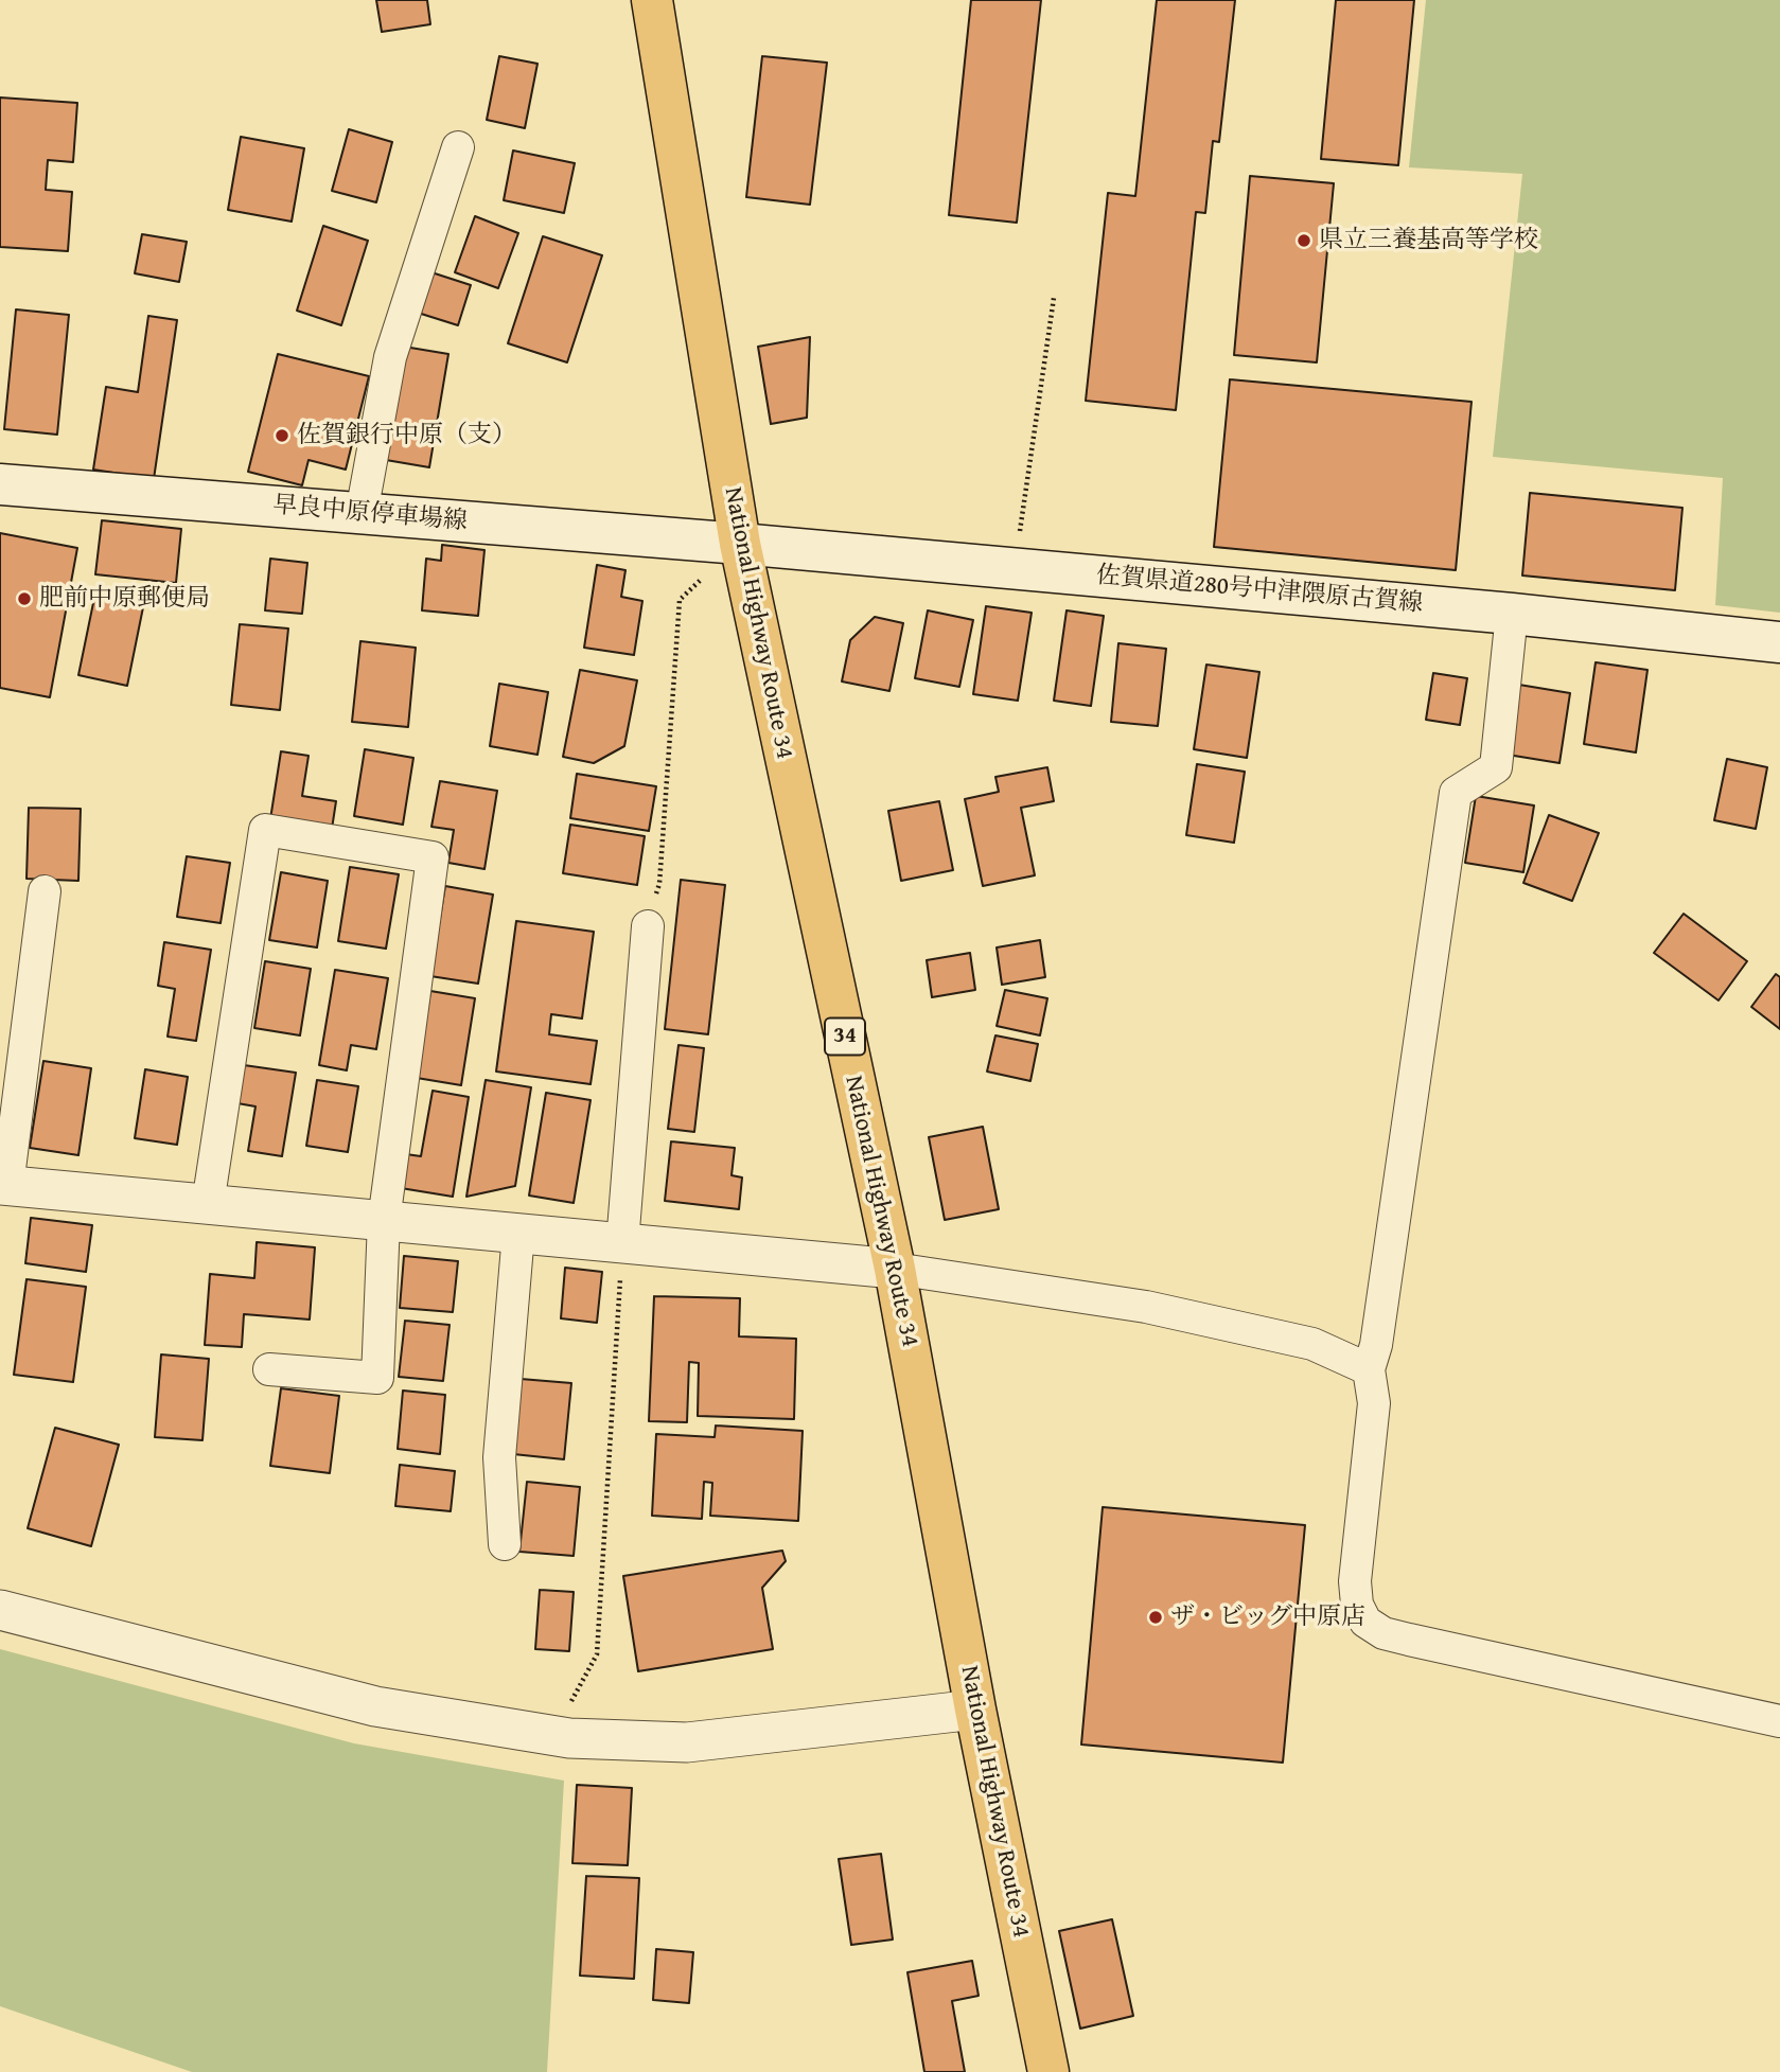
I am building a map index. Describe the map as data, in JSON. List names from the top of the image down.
{
  "streets": {
    "highway": ["National Highway Route 34", "34"],
    "main road": ["早良中原停車場線", "佐賀県道280号中津隈原古賀線"]
  },
  "crossings": [
    ["早良中原停車場線", "佐賀県道280号中津隈原古賀線"],
    ["早良中原停車場線", "National Highway Route 34"],
    ["佐賀県道280号中津隈原古賀線", "National Highway Route 34"]
  ],
  "places": [
    "県立三養基高等学校",
    "佐賀銀行中原（支）",
    "肥前中原郵便局",
    "ザ・ビッグ中原店"
  ]
}
